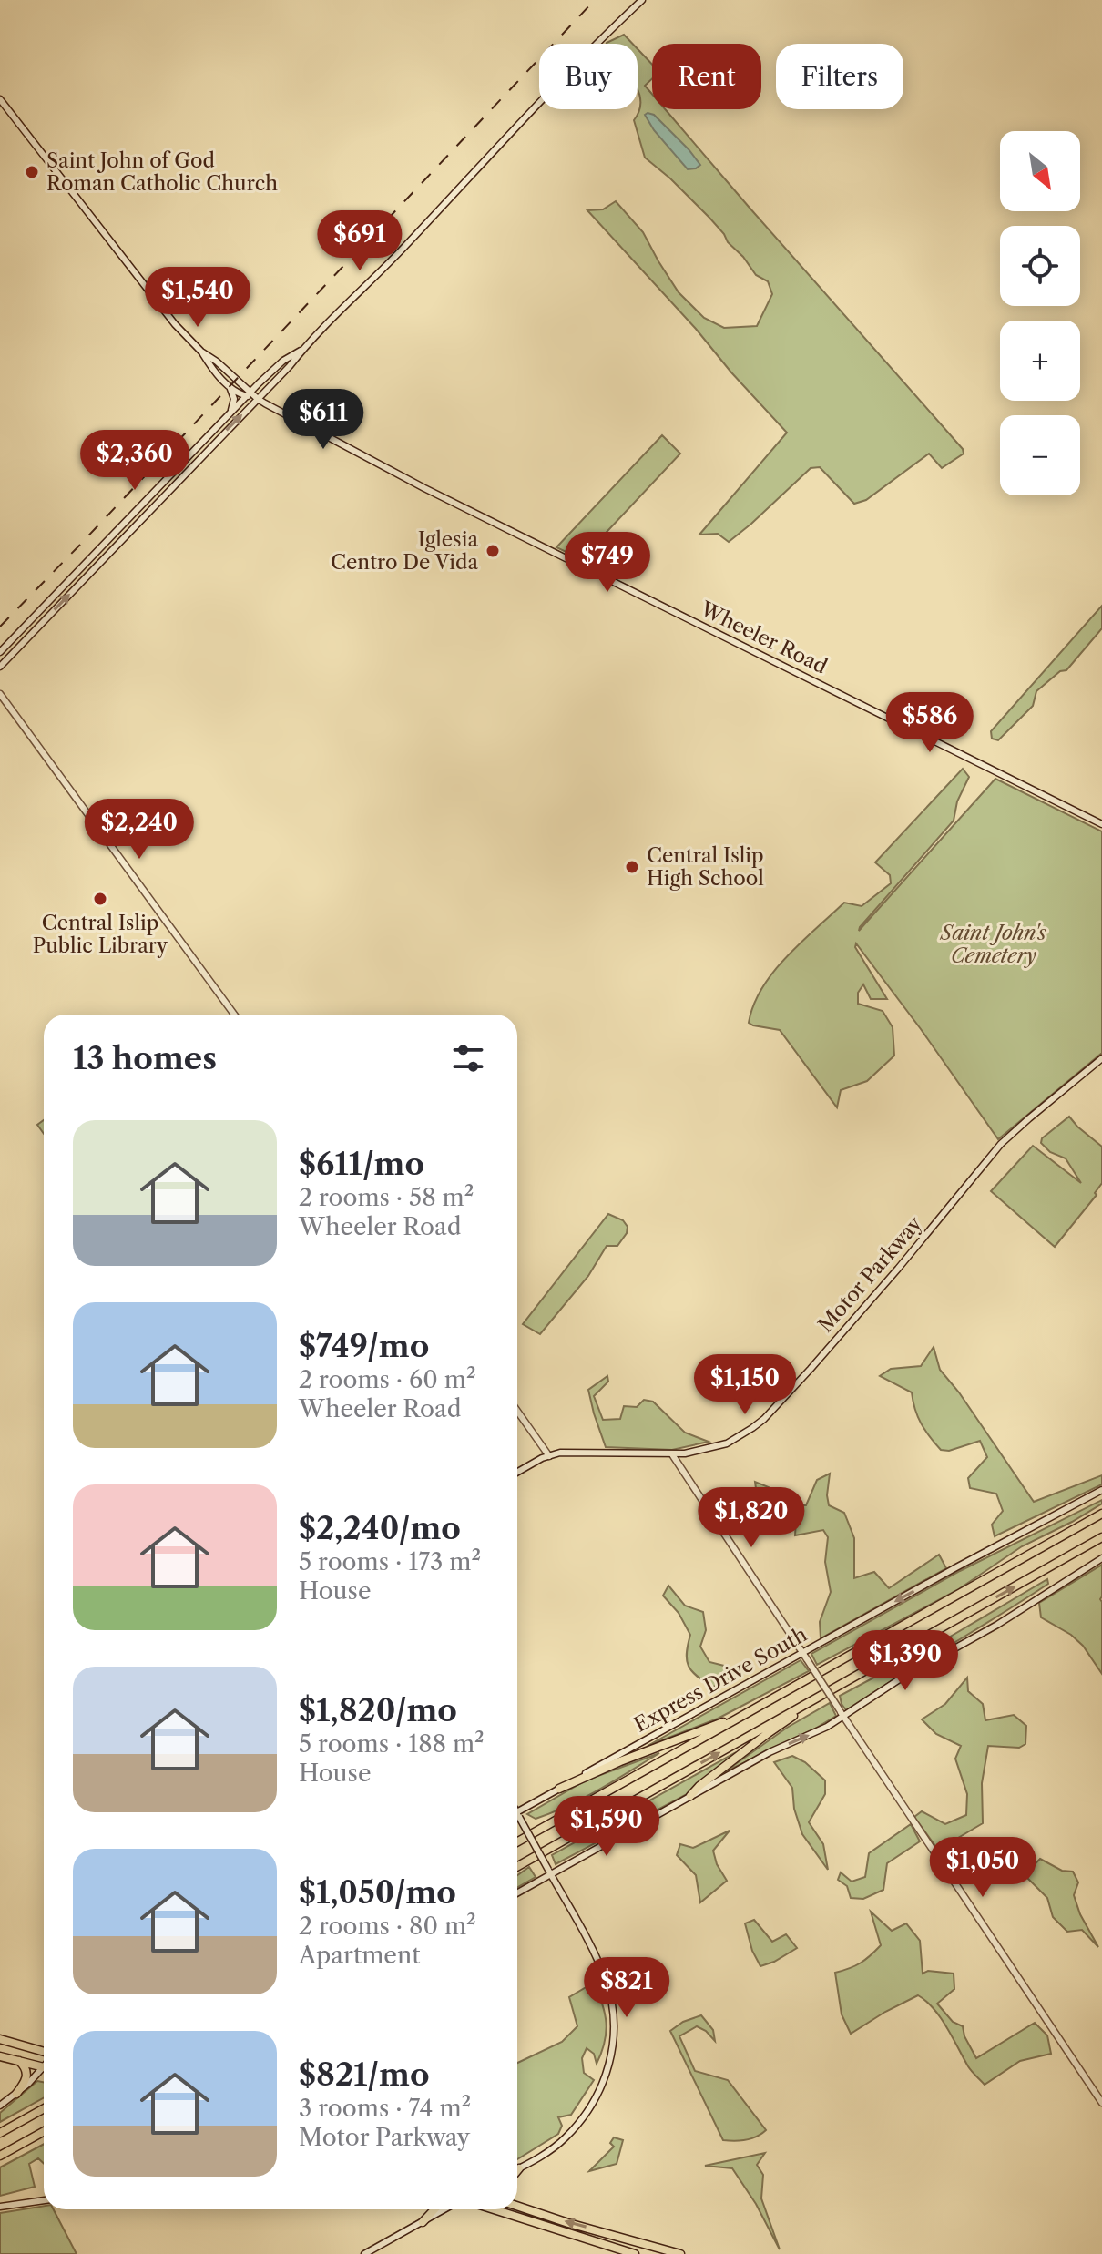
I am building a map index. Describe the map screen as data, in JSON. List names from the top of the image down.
{
  "streets": {
    "main road": ["Wheeler Road", "Motor Parkway", "Express Drive South"]
  },
  "one_way": ["Express Drive South"],
  "parks": ["Saint John's Cemetery"],
  "places": [
    "Saint John of God Roman Catholic Church",
    "Iglesia Centro De Vida",
    "Central Islip High School",
    "Central Islip Public Library"
  ],
  "north": "bottom right",
  "page": {
    "chip": ["Buy", "Rent", "Filters"],
    "map_buttons": ["+", "−"],
    "price": [
      "$691",
      "$1,540",
      "$611",
      "$2,360",
      "$749",
      "$586",
      "$2,240",
      "$1,150",
      "$1,820",
      "$1,390",
      "$1,590",
      "$1,050",
      "$821"
    ],
    "heading": "13 homes",
    "list": [
      {
        "name": "$611/mo",
        "note": "2 rooms · 58 m² · Wheeler Road"
      },
      {
        "name": "$749/mo",
        "note": "2 rooms · 60 m² · Wheeler Road"
      },
      {
        "name": "$2,240/mo",
        "note": "5 rooms · 173 m² · House"
      },
      {
        "name": "$1,820/mo",
        "note": "5 rooms · 188 m² · House"
      },
      {
        "name": "$1,050/mo",
        "note": "2 rooms · 80 m² · Apartment"
      },
      {
        "name": "$821/mo",
        "note": "3 rooms · 74 m² · Motor Parkway"
      }
    ]
  }
}
